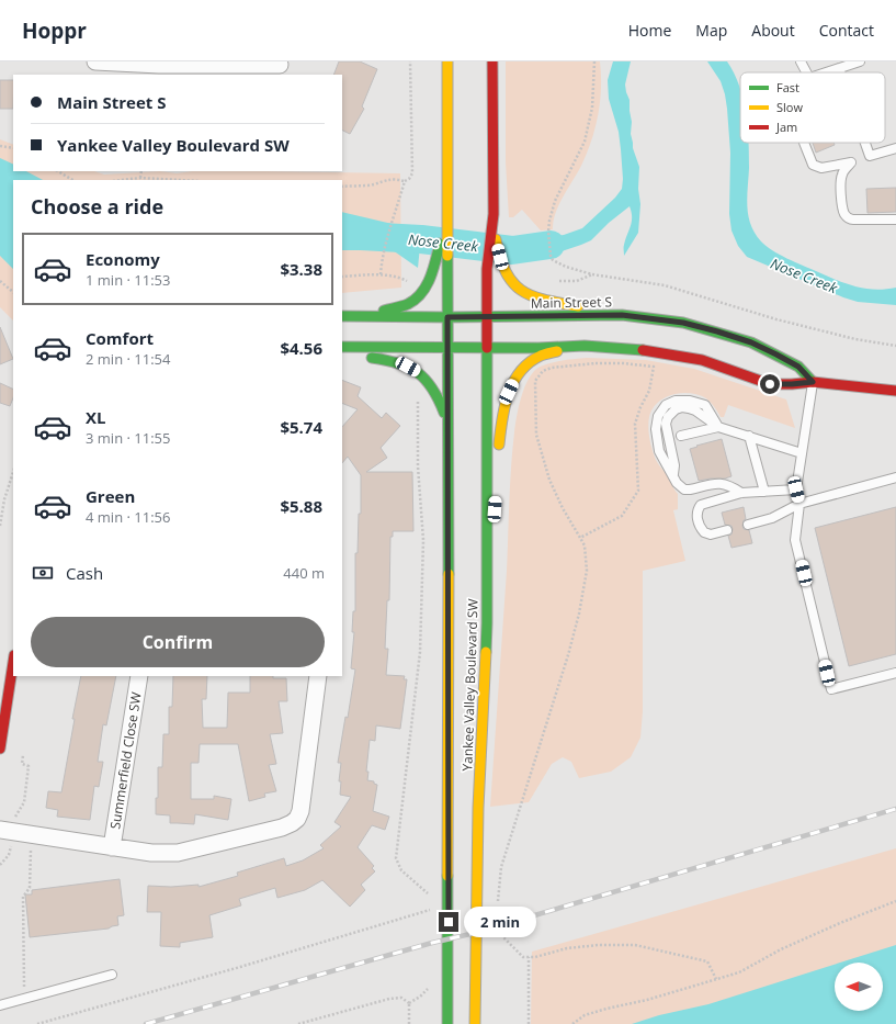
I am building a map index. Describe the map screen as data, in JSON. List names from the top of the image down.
{
  "streets": {
    "main road": ["Main Street S", "Yankee Valley Boulevard SW"],
    "street": ["Summerfield Close SW"]
  },
  "crossings": [
    ["Main Street S", "Yankee Valley Boulevard SW"]
  ],
  "water": ["Nose Creek"],
  "legend": ["Fast", "Slow", "Jam"],
  "north": "left",
  "page": {
    "header": "Hoppr",
    "nav": [
      "Home",
      "Map",
      "About",
      "Contact"
    ],
    "banner": ["Main Street S", "Yankee Valley Boulevard SW"],
    "heading": "Choose a ride",
    "list": [
      {
        "name": "Economy",
        "note": "1 min · 11:53",
        "value": "$3.38"
      },
      {
        "name": "Comfort",
        "note": "2 min · 11:54",
        "value": "$4.56"
      },
      {
        "name": "XL",
        "note": "3 min · 11:55",
        "value": "$5.74"
      },
      {
        "name": "Green",
        "note": "4 min · 11:56",
        "value": "$5.88"
      }
    ],
    "pay": ["Cash", "440 m"],
    "buttons": "Confirm",
    "bubble": "2 min"
  }
}
